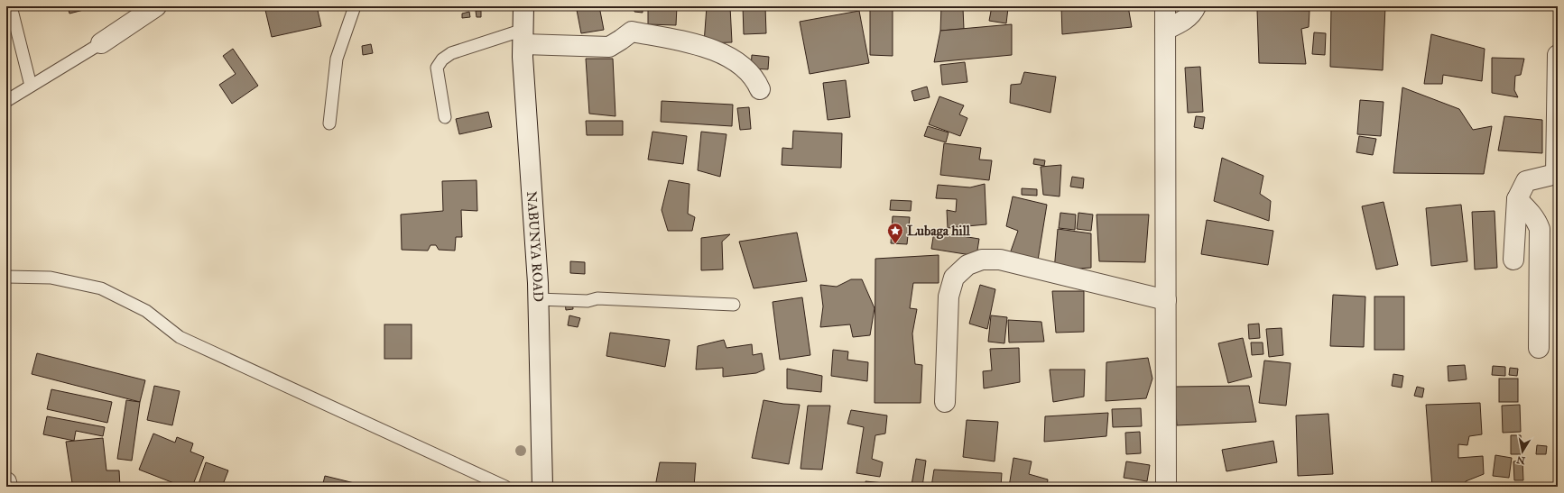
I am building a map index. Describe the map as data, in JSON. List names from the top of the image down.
{
  "streets": {
    "street": ["NABUNYA ROAD"]
  },
  "places": {
    "place": ["Lubaga hill"]
  },
  "north": "bottom"
}
